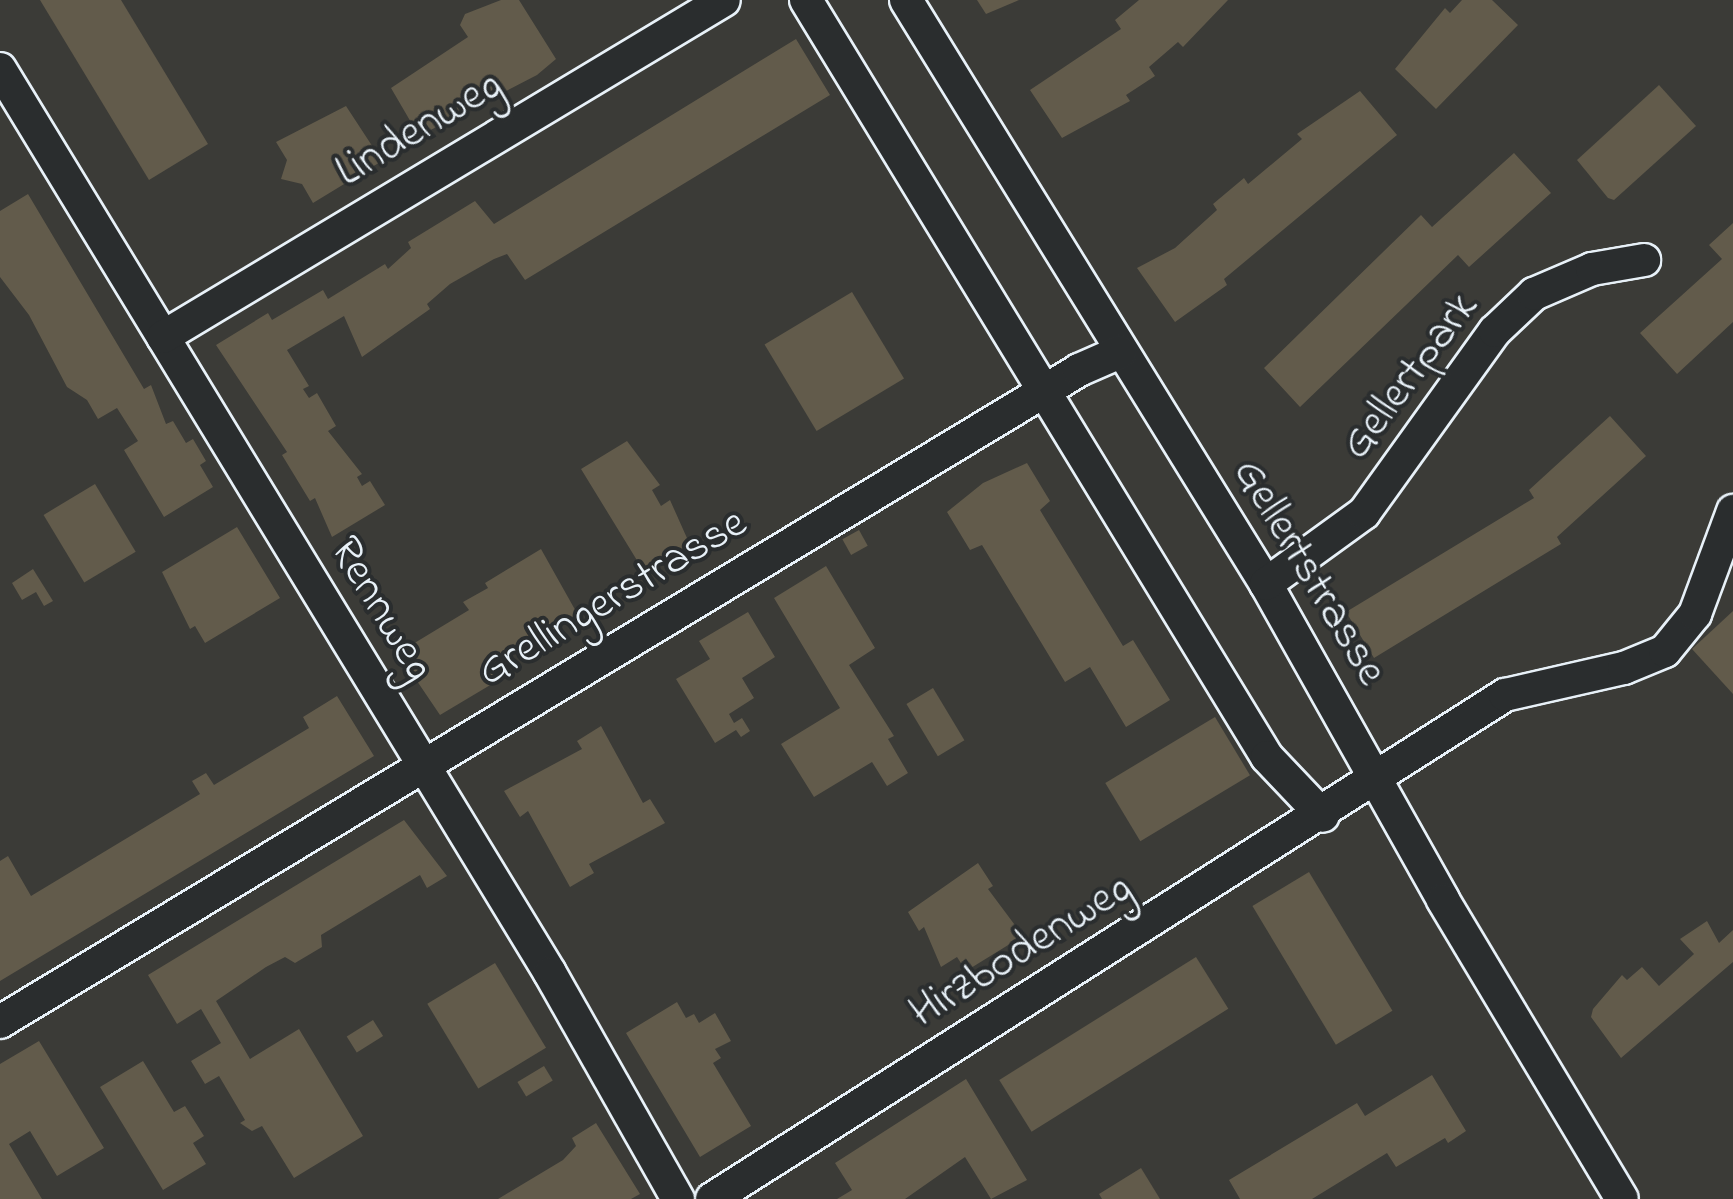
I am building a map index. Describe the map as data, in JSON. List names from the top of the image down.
{
  "streets": {
    "street": [
      "Lindenweg",
      "Gellertpark",
      "Gellertstrasse",
      "Grellingerstrasse",
      "Rennweg",
      "Hirzbodenweg"
    ]
  },
  "crossings": [
    ["Lindenweg", "Rennweg"],
    ["Gellertpark", "Gellertstrasse"],
    ["Gellertstrasse", "Grellingerstrasse"],
    ["Gellertstrasse", "Hirzbodenweg"],
    ["Grellingerstrasse", "Rennweg"]
  ]
}
